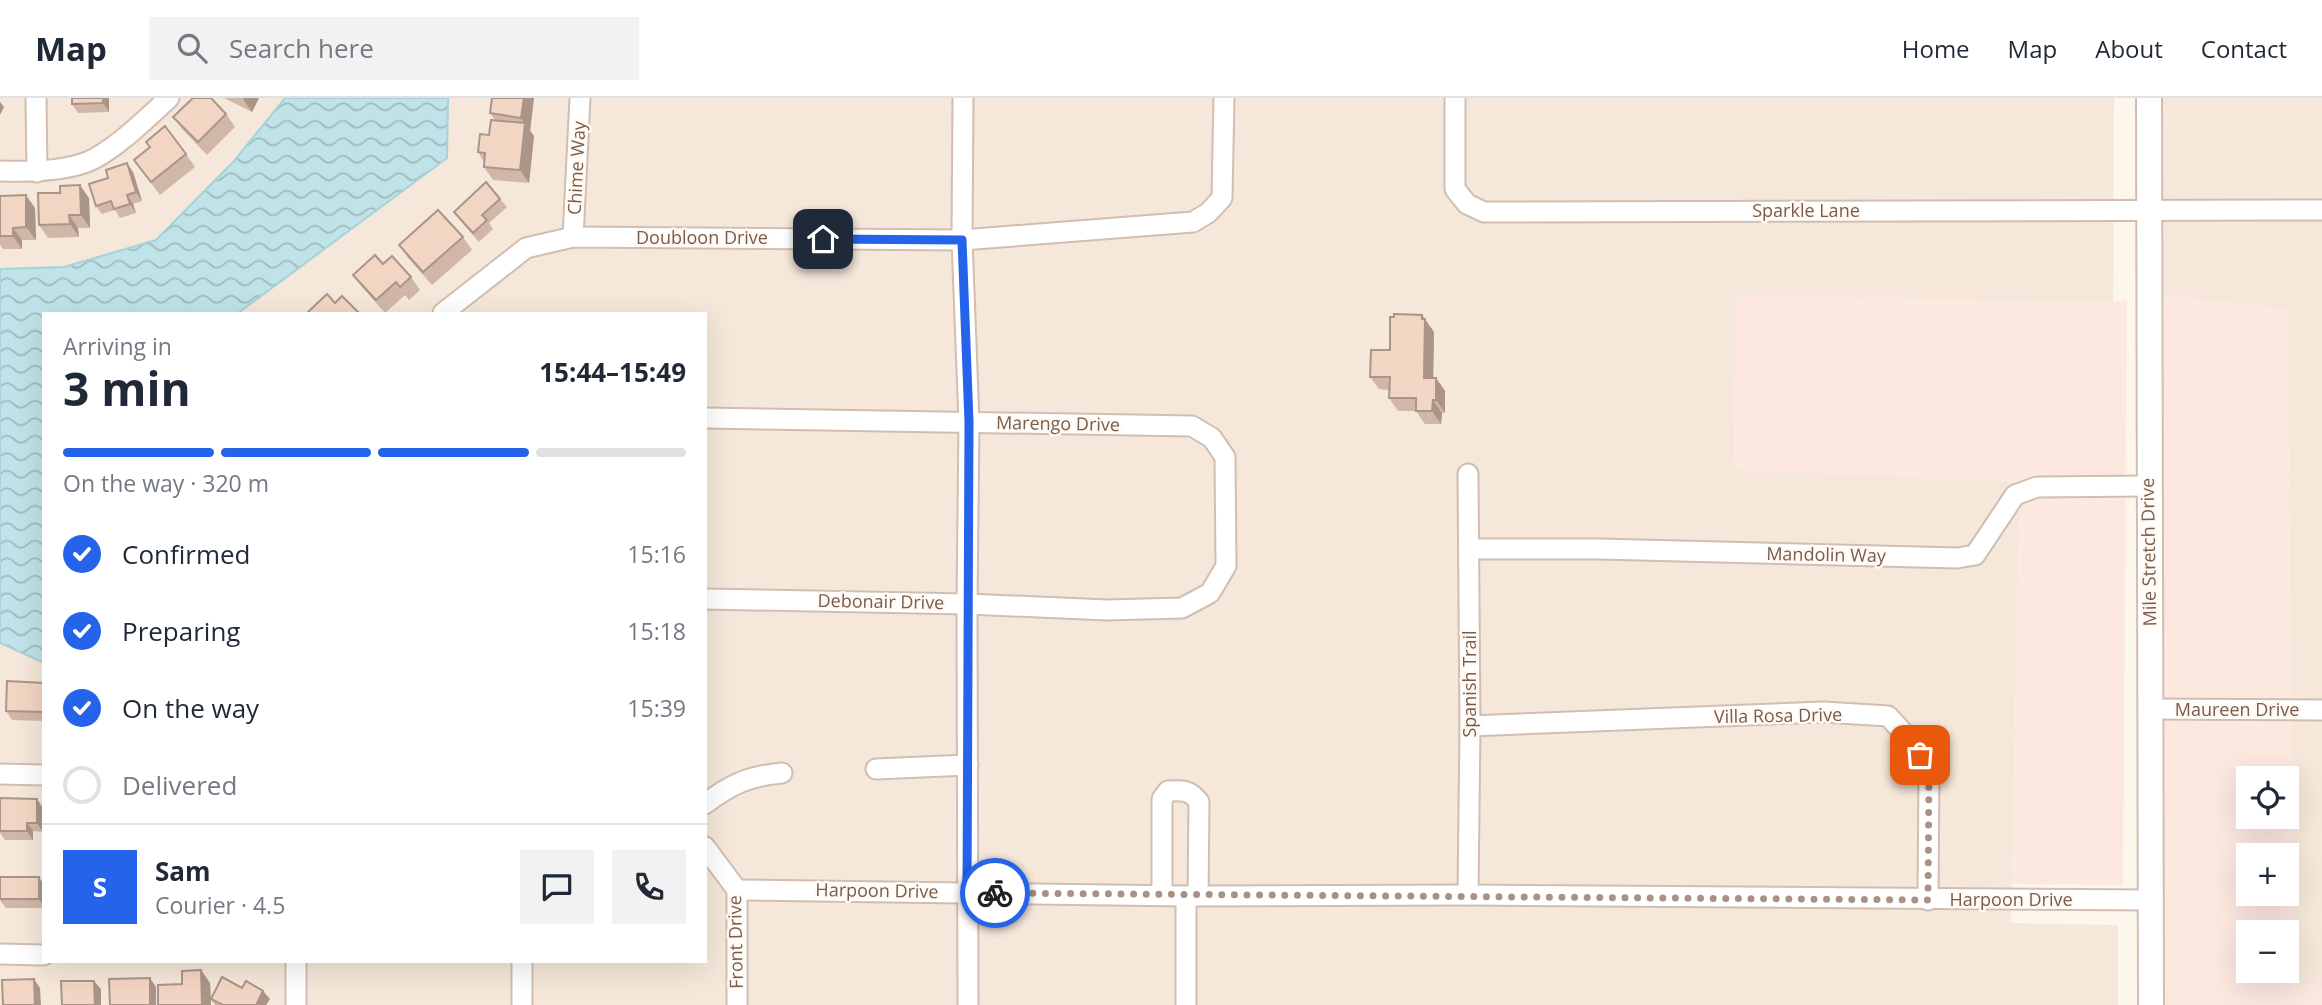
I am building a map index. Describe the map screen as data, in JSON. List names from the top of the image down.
{
  "streets": {
    "street": [
      "Chime Way",
      "Sparkle Lane",
      "Doubloon Drive",
      "Marengo Drive",
      "Mile Stretch Drive",
      "Mandolin Way",
      "Debonair Drive",
      "Spanish Trail",
      "Maureen Drive",
      "Villa Rosa Drive",
      "Harpoon Drive",
      "Front Drive"
    ]
  },
  "crossings": [
    ["Chime Way", "Doubloon Drive"],
    ["Sparkle Lane", "Mile Stretch Drive"],
    ["Marengo Drive", "Debonair Drive"],
    ["Mile Stretch Drive", "Mandolin Way"],
    ["Mile Stretch Drive", "Maureen Drive"],
    ["Mile Stretch Drive", "Harpoon Drive"],
    ["Mandolin Way", "Spanish Trail"],
    ["Spanish Trail", "Villa Rosa Drive"],
    ["Spanish Trail", "Harpoon Drive"],
    ["Villa Rosa Drive", "Harpoon Drive"],
    ["Harpoon Drive", "Front Drive"]
  ],
  "page": {
    "header": "Map",
    "search": "Search here",
    "nav": [
      "Home",
      "Map",
      "About",
      "Contact"
    ],
    "heading": ["3 min", "Arriving in", "15:44–15:49"],
    "panel": ["Sam", "Courier · 4.5"],
    "bar": "On the way · 320 m",
    "list": [
      ["Confirmed", "15:16"],
      ["Preparing", "15:18"],
      ["On the way", "15:39"],
      "Delivered"
    ],
    "map_buttons": ["+", "−"],
    "round": "S"
  }
}
